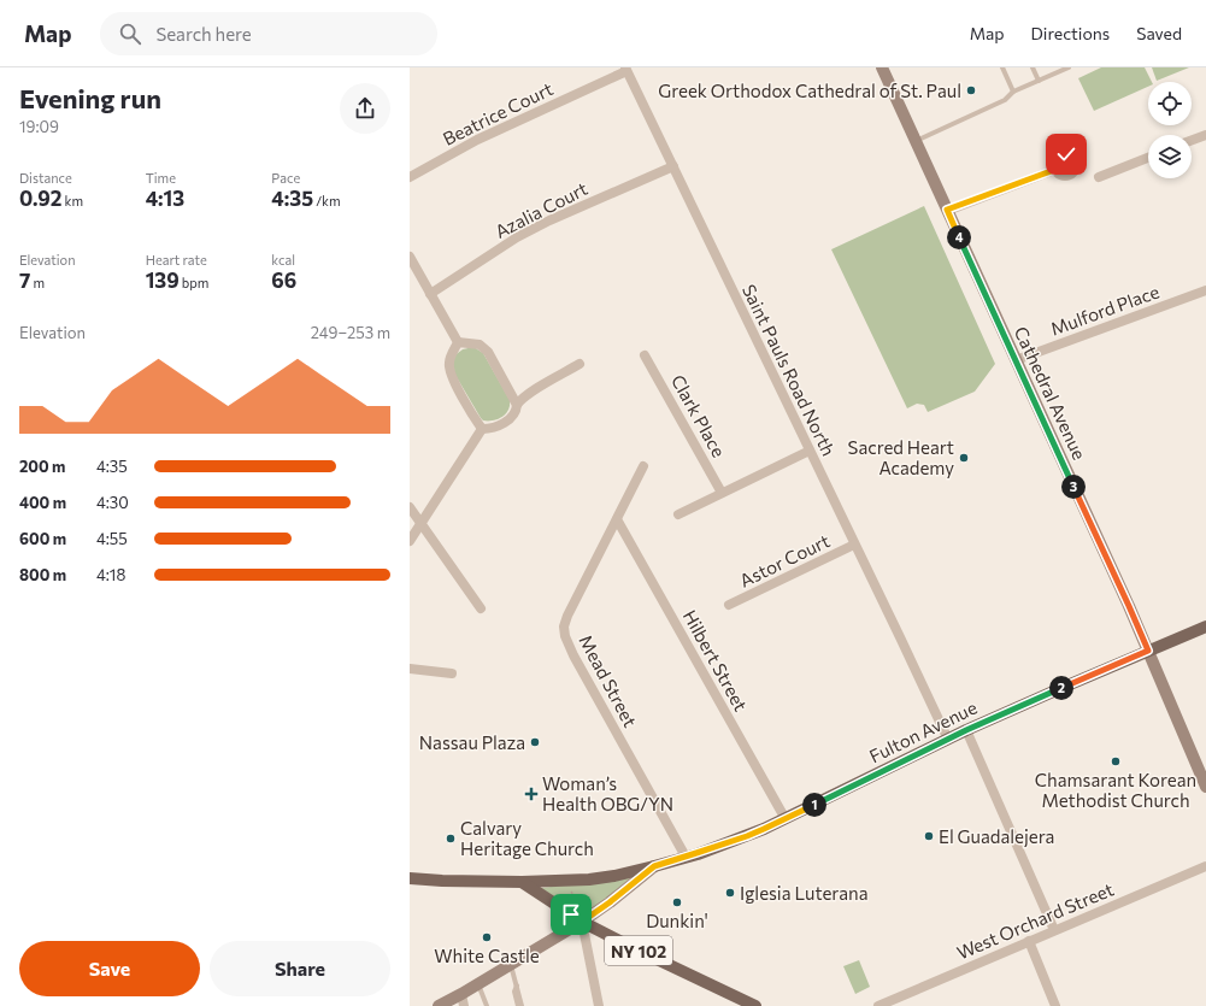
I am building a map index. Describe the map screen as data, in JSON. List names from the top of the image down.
{
  "streets": {
    "main road": ["Fulton Avenue", "NY 102"],
    "street": [
      "Beatrice Court",
      "Azalia Court",
      "Mulford Place",
      "Saint Pauls Road North",
      "Cathedral Avenue",
      "Clark Place",
      "Astor Court",
      "Hilbert Street",
      "Mead Street",
      "West Orchard Street"
    ]
  },
  "crossings": [
    ["Beatrice Court", "Saint Pauls Road North"],
    ["Azalia Court", "Saint Pauls Road North"],
    ["Mulford Place", "Cathedral Avenue"],
    ["Saint Pauls Road North", "Astor Court"],
    ["Saint Pauls Road North", "Fulton Avenue"],
    ["Cathedral Avenue", "Fulton Avenue"],
    ["Hilbert Street", "Mead Street"],
    ["Hilbert Street", "Fulton Avenue"],
    ["Mead Street", "Fulton Avenue"],
    ["Fulton Avenue", "NY 102"]
  ],
  "places": {
    "other": [
      "Greek Orthodox Cathedral of St. Paul",
      "Sacred Heart Academy",
      "Nassau Plaza",
      "Chamsarant Korean Methodist Church",
      "El Guadalejera",
      "Calvary Heritage Church",
      "Iglesia Luterana",
      "Dunkin'",
      "White Castle"
    ],
    "health": ["Woman’s Health OBG/YN"]
  },
  "page": {
    "header": "Map",
    "search": "Search here",
    "nav": ["Map", "Directions", "Saved"],
    "heading": ["Evening run", "19:09"],
    "stats": [
      ["Distance", "0.92 km"],
      ["Time", "4:13"],
      ["Pace", "4:35 /km"],
      ["Elevation", "7 m"],
      ["Heart rate", "139 bpm"],
      ["kcal", "66"]
    ],
    "pins": [
      "4",
      "3",
      "2",
      "1"
    ],
    "chart": ["Elevation", "249–253 m"],
    "list": [
      {
        "name": "200 m",
        "note": "4:35"
      },
      {
        "name": "400 m",
        "note": "4:30"
      },
      {
        "name": "600 m",
        "note": "4:55"
      },
      {
        "name": "800 m",
        "note": "4:18"
      }
    ],
    "buttons": ["Save", "Share"]
  }
}
